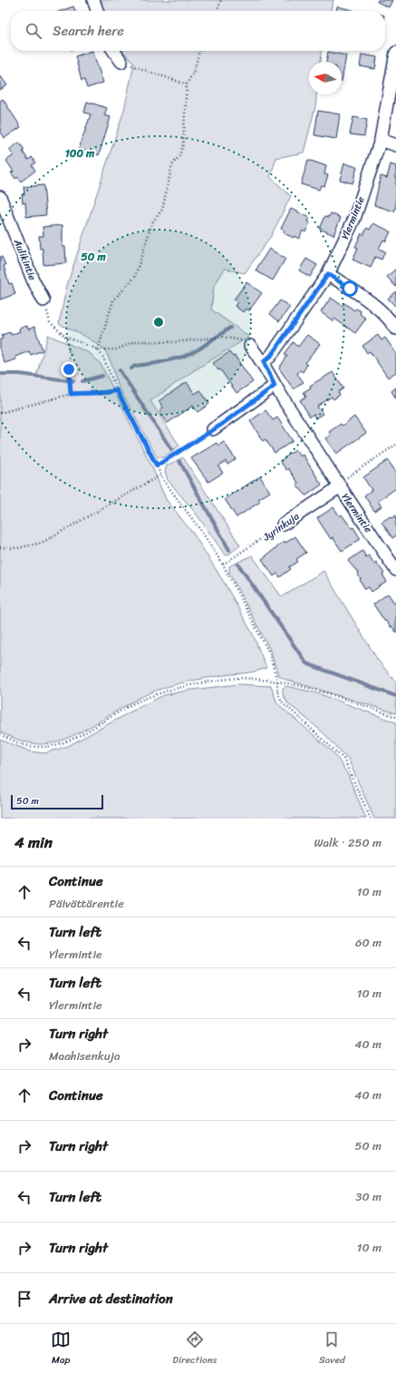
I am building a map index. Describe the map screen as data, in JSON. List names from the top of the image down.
{
  "streets": {
    "street": ["Ylermintie", "Aulikintie", "Jyrinkuja"]
  },
  "crossings": [
    ["Ylermintie", "Jyrinkuja"]
  ],
  "scale_bar": "50 m",
  "north": "left",
  "page": {
    "search": "Search here",
    "scale": "50 m",
    "heading": ["4 min", "Walk · 250 m"],
    "list": [
      ["Continue", "Päivättärentie", "10 m"],
      ["Turn left", "Ylermintie", "60 m"],
      ["Turn left", "Ylermintie", "10 m"],
      ["Turn right", "Maahisenkuja", "40 m"],
      ["Continue", "40 m"],
      ["Turn right", "50 m"],
      ["Turn left", "30 m"],
      ["Turn right", "10 m"],
      "Arrive at destination"
    ],
    "nav": ["Map", "Directions", "Saved"]
  },
  "rings": ["100 m", "50 m"]
}
